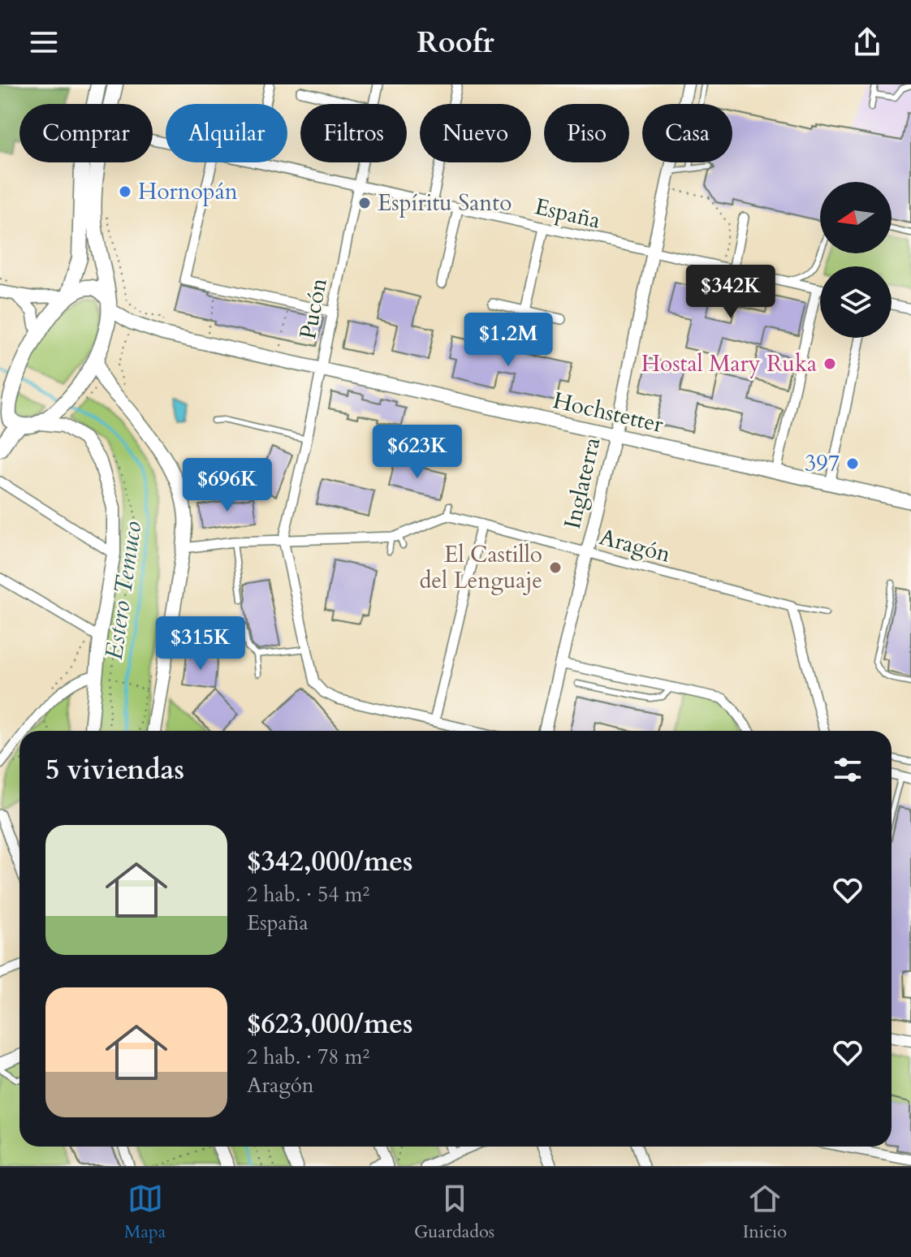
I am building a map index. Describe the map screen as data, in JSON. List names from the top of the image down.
{
  "streets": {
    "main road": ["Hochstetter"],
    "street": [
      "España",
      "Pucón",
      "Inglaterra",
      "Aragón"
    ]
  },
  "crossings": [
    ["España", "Pucón"],
    ["España", "Inglaterra"],
    ["Pucón", "Hochstetter"],
    ["Pucón", "Aragón"],
    ["Hochstetter", "Inglaterra"],
    ["Inglaterra", "Aragón"]
  ],
  "water": ["Estero Temuco"],
  "places": [
    "Hornopán",
    "Espíritu Santo",
    "Hostal Mary Ruka",
    "397",
    "El Castillo del Lenguaje"
  ],
  "north": "left",
  "page": {
    "header": "Roofr",
    "chip": [
      "Comprar",
      "Alquilar",
      "Filtros",
      "Nuevo",
      "Piso",
      "Casa"
    ],
    "price": [
      "$342K",
      "$1.2M",
      "$623K",
      "$696K",
      "$315K"
    ],
    "heading": "5 viviendas",
    "list": [
      {
        "name": "$342,000/mes",
        "note": "2 hab. · 54 m² · España"
      },
      {
        "name": "$623,000/mes",
        "note": "2 hab. · 78 m² · Aragón"
      }
    ],
    "tabs": ["Mapa", "Guardados", "Inicio"]
  }
}
